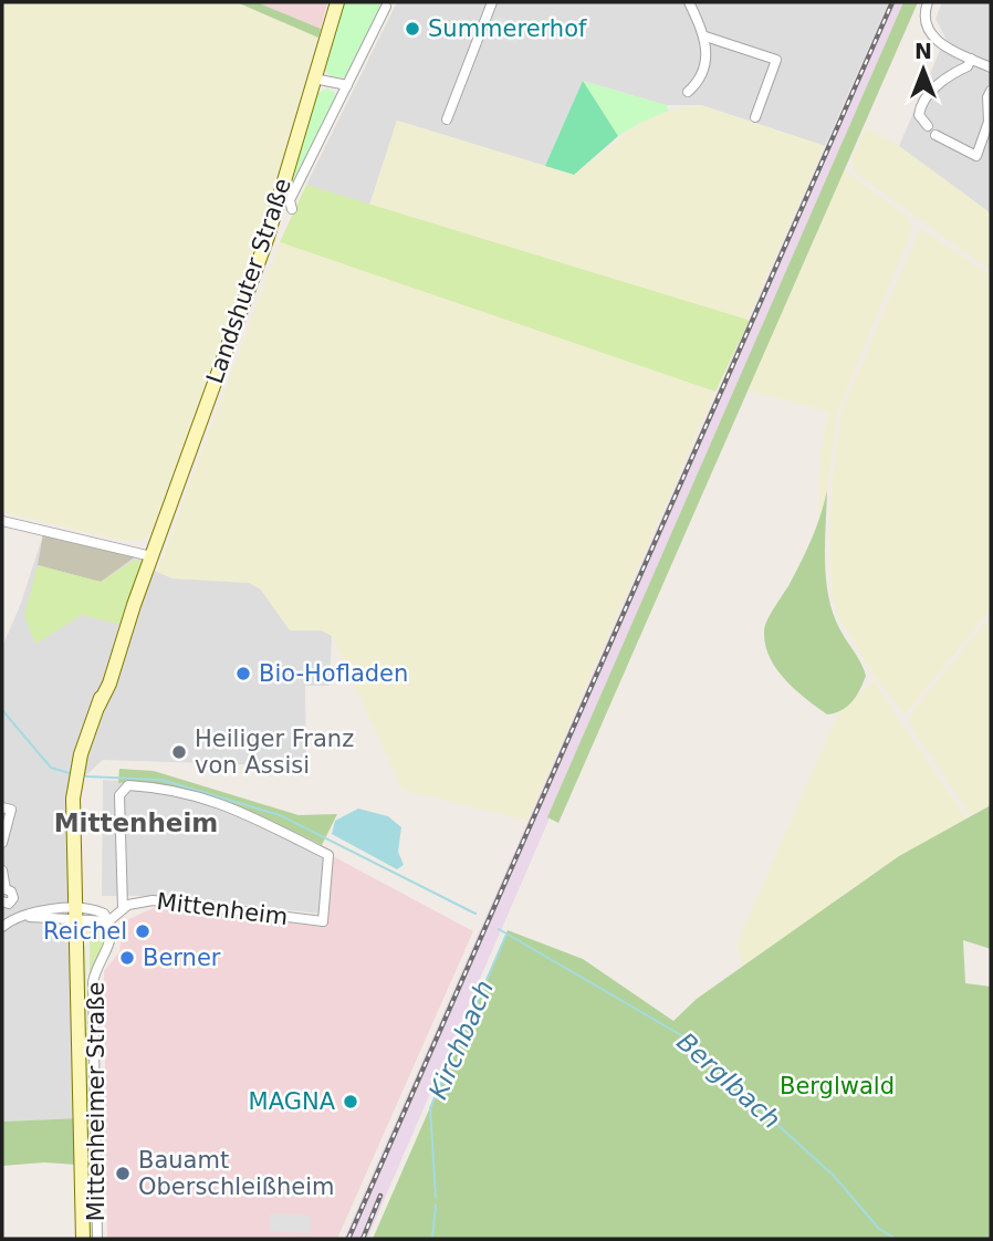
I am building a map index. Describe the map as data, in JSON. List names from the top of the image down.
{
  "streets": {
    "main road": ["Landshuter Straße", "Mittenheimer Straße"],
    "street": ["Mittenheim"]
  },
  "crossings": [
    ["Mittenheim", "Mittenheimer Straße"]
  ],
  "districts": ["Mittenheim"],
  "water": ["Kirchbach", "Berglbach"],
  "parks": ["Berglwald"],
  "places": [
    "Summererhof",
    "Bio-Hofladen",
    "Heiliger Franz von Assisi",
    "Reichel",
    "Berner",
    "MAGNA",
    "Bauamt Oberschleißheim"
  ],
  "north": "top"
}
